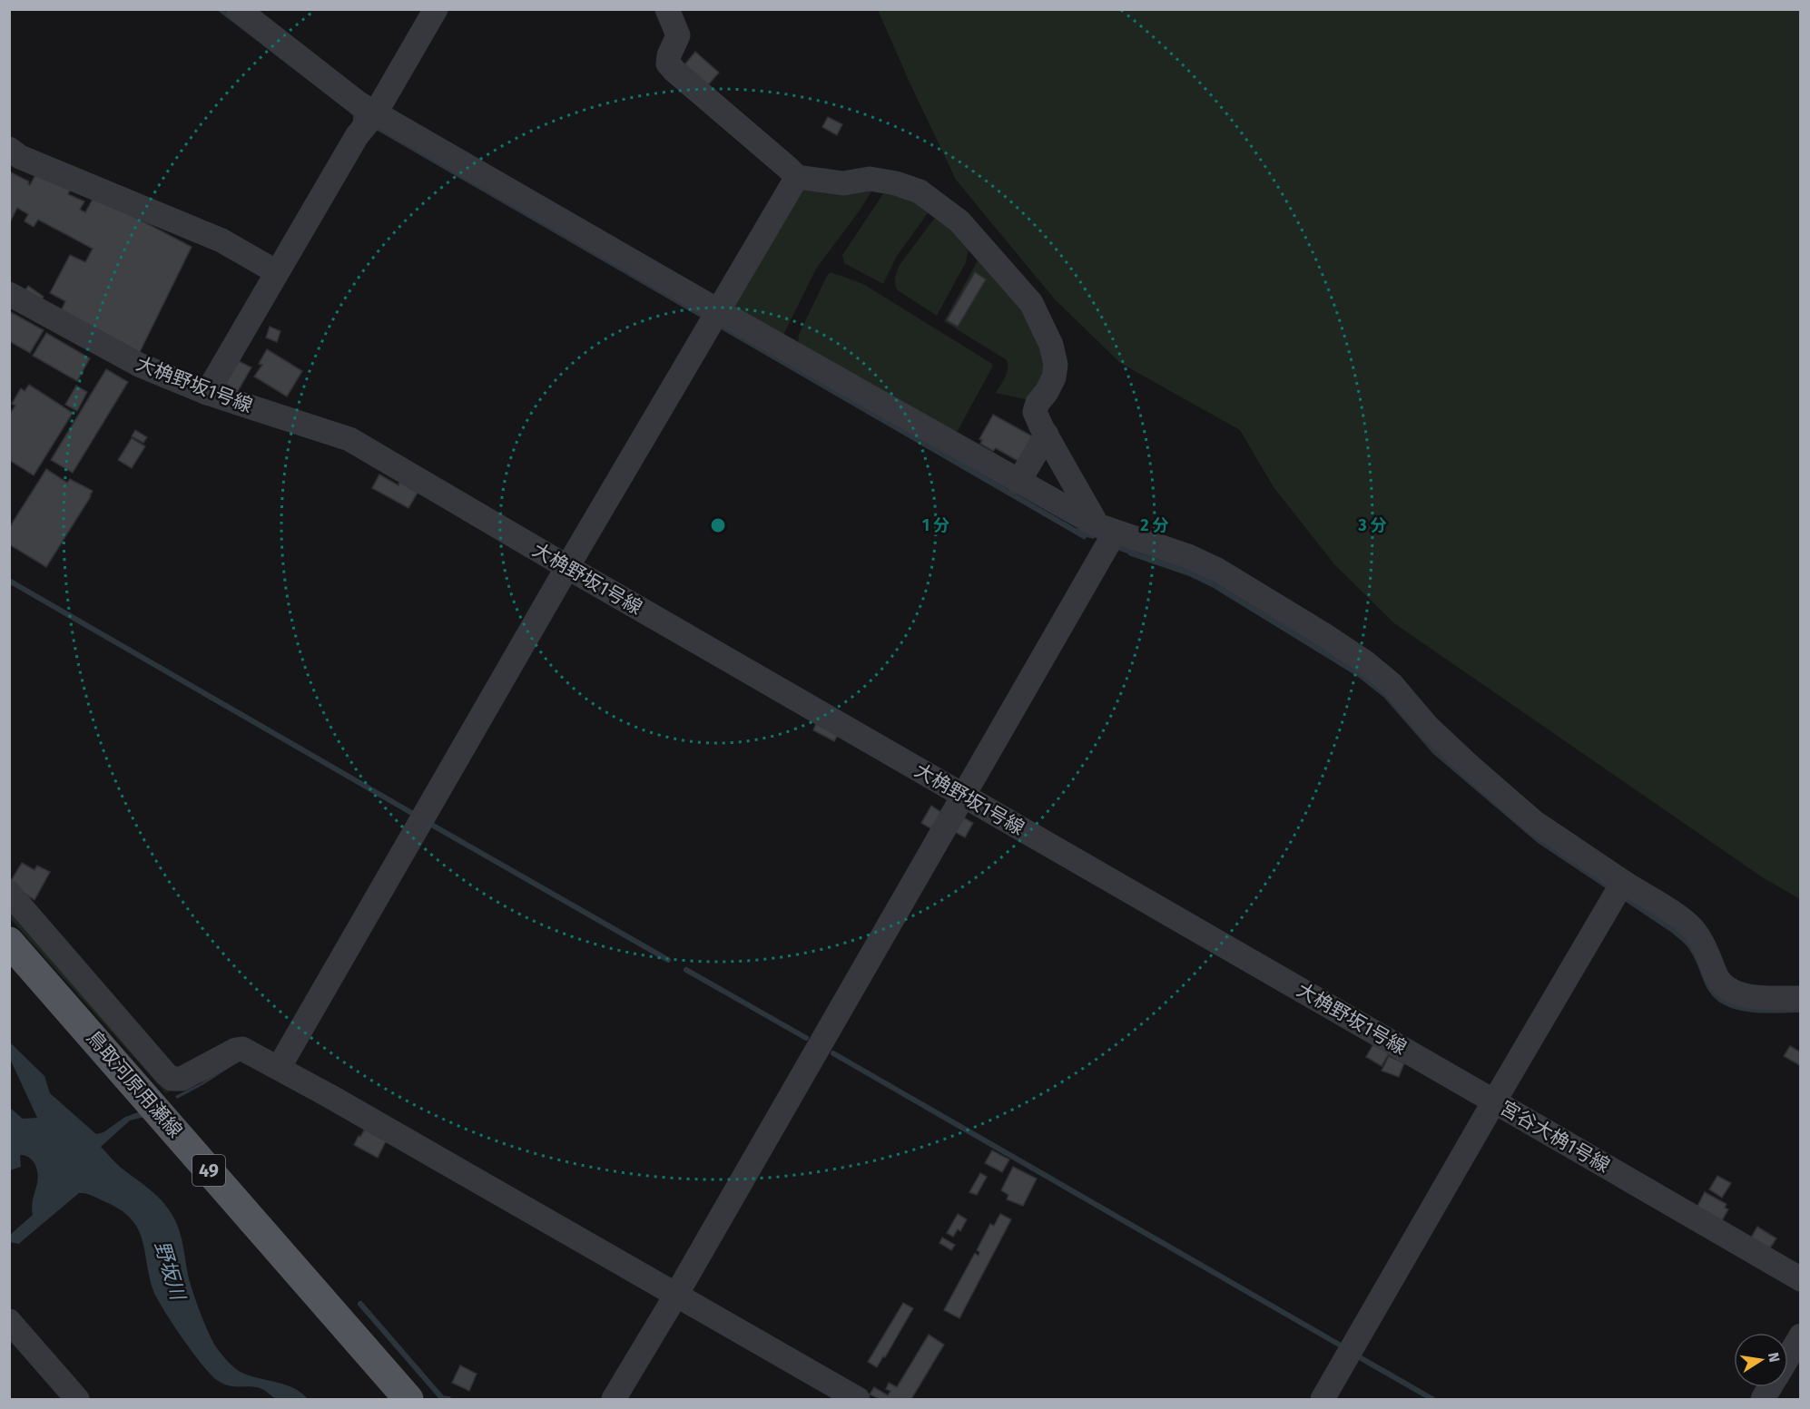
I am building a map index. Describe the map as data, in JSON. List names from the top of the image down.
{
  "streets": {
    "main road": ["鳥取河原用瀬線", "49"],
    "street": ["大桷野坂1号線", "宮谷大桷1号線"]
  },
  "crossings": [
    ["大桷野坂1号線", "宮谷大桷1号線"]
  ],
  "water": ["野坂川"],
  "north": "right",
  "rings": ["1 分", "2 分", "3 分"]
}
